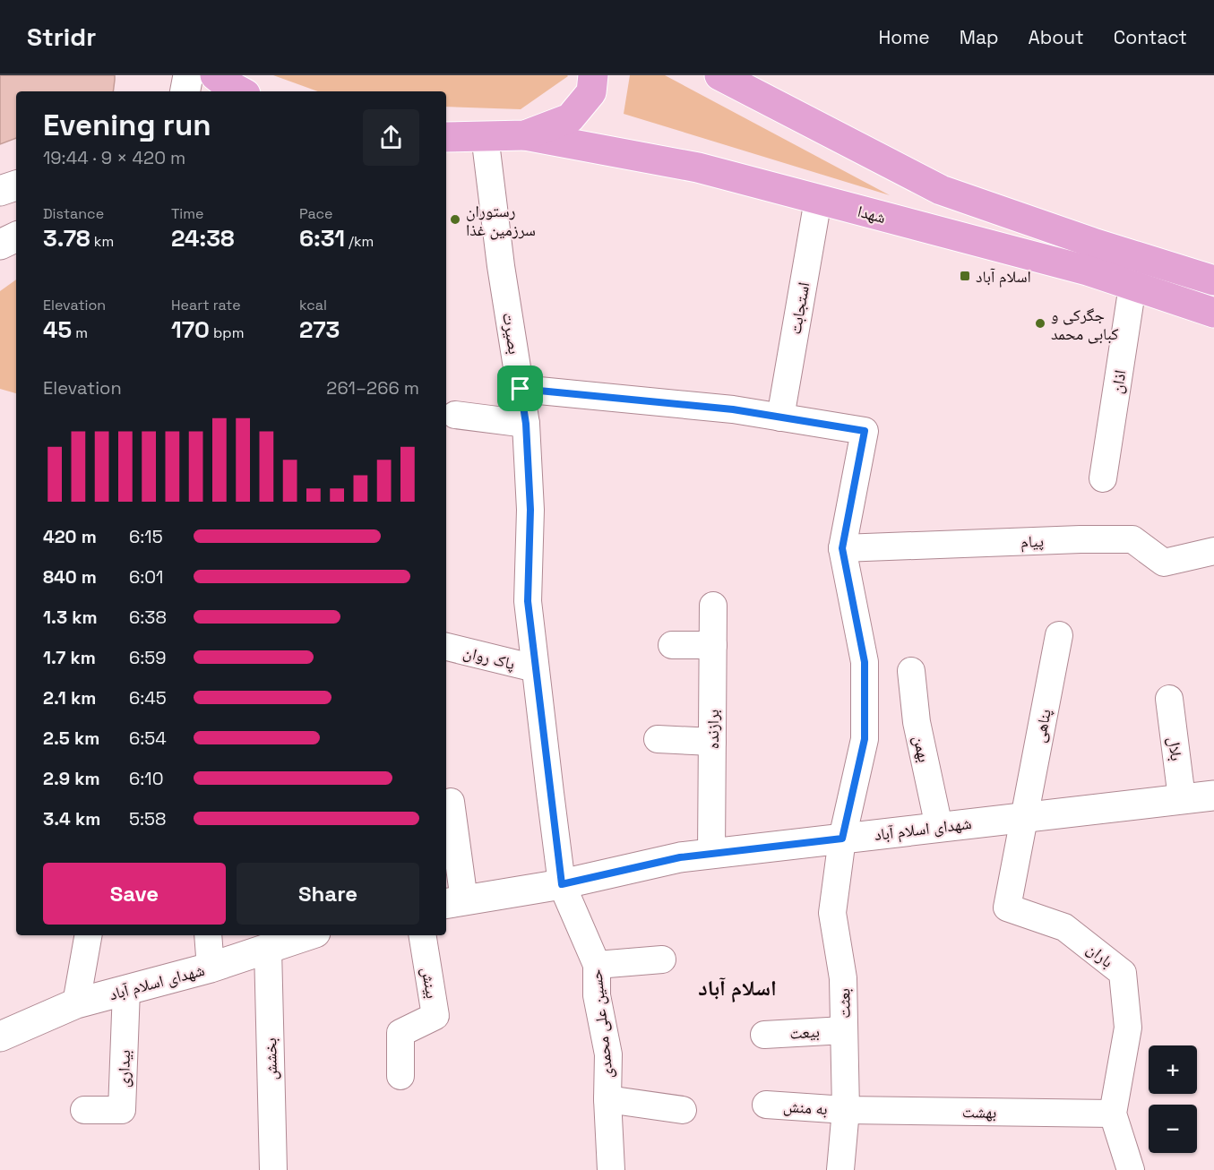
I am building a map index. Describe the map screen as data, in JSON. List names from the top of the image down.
{
  "streets": {
    "main road": ["شهدا"],
    "street": [
      "استجابت",
      "بصیرت",
      "اذان",
      "پیام",
      "پاک روان",
      "پناهی",
      "برازنده",
      "بهمن",
      "بلال",
      "شهدای اسلام آباد",
      "باران",
      "بینش",
      "بعثت",
      "حسین علی محمدی",
      "بیعت",
      "بخشش",
      "بیداری",
      "به منش",
      "بهشت"
    ]
  },
  "crossings": [
    ["شهدا", "استجابت"],
    ["شهدا", "اذان"],
    ["بصیرت", "پاک روان"],
    ["بصیرت", "شهدای اسلام آباد"],
    ["بصیرت", "حسین علی محمدی"],
    ["پیام", "بعثت"],
    ["پناهی", "شهدای اسلام آباد"],
    ["پناهی", "باران"],
    ["برازنده", "شهدای اسلام آباد"],
    ["بهمن", "شهدای اسلام آباد"],
    ["بلال", "شهدای اسلام آباد"],
    ["شهدای اسلام آباد", "باران"],
    ["شهدای اسلام آباد", "بعثت"],
    ["شهدای اسلام آباد", "حسین علی محمدی"],
    ["شهدای اسلام آباد", "بخشش"],
    ["شهدای اسلام آباد", "بیداری"],
    ["باران", "بهشت"],
    ["بعثت", "بیعت"],
    ["بعثت", "به منش"],
    ["بعثت", "بهشت"],
    ["به منش", "بهشت"]
  ],
  "districts": ["اسلام آباد"],
  "places": {
    "other": ["رستوران سرزمین غذا", "جگرکی و کبابی محمد"],
    "transit": ["اسلام آباد"]
  },
  "page": {
    "header": "Stridr",
    "nav": [
      "Home",
      "Map",
      "About",
      "Contact"
    ],
    "heading": ["Evening run", "19:44 · 9 × 420 m"],
    "stats": [
      ["Distance", "3.78 km"],
      ["Time", "24:38"],
      ["Pace", "6:31 /km"],
      ["Elevation", "45 m"],
      ["Heart rate", "170 bpm"],
      ["kcal", "273"]
    ],
    "chart": ["Elevation", "261–266 m"],
    "list": [
      {
        "name": "420 m",
        "note": "6:15"
      },
      {
        "name": "840 m",
        "note": "6:01"
      },
      {
        "name": "1.3 km",
        "note": "6:38"
      },
      {
        "name": "1.7 km",
        "note": "6:59"
      },
      {
        "name": "2.1 km",
        "note": "6:45"
      },
      {
        "name": "2.5 km",
        "note": "6:54"
      },
      {
        "name": "2.9 km",
        "note": "6:10"
      },
      {
        "name": "3.4 km",
        "note": "5:58"
      }
    ],
    "buttons": ["Save", "Share"],
    "map_buttons": ["+", "−"]
  }
}
